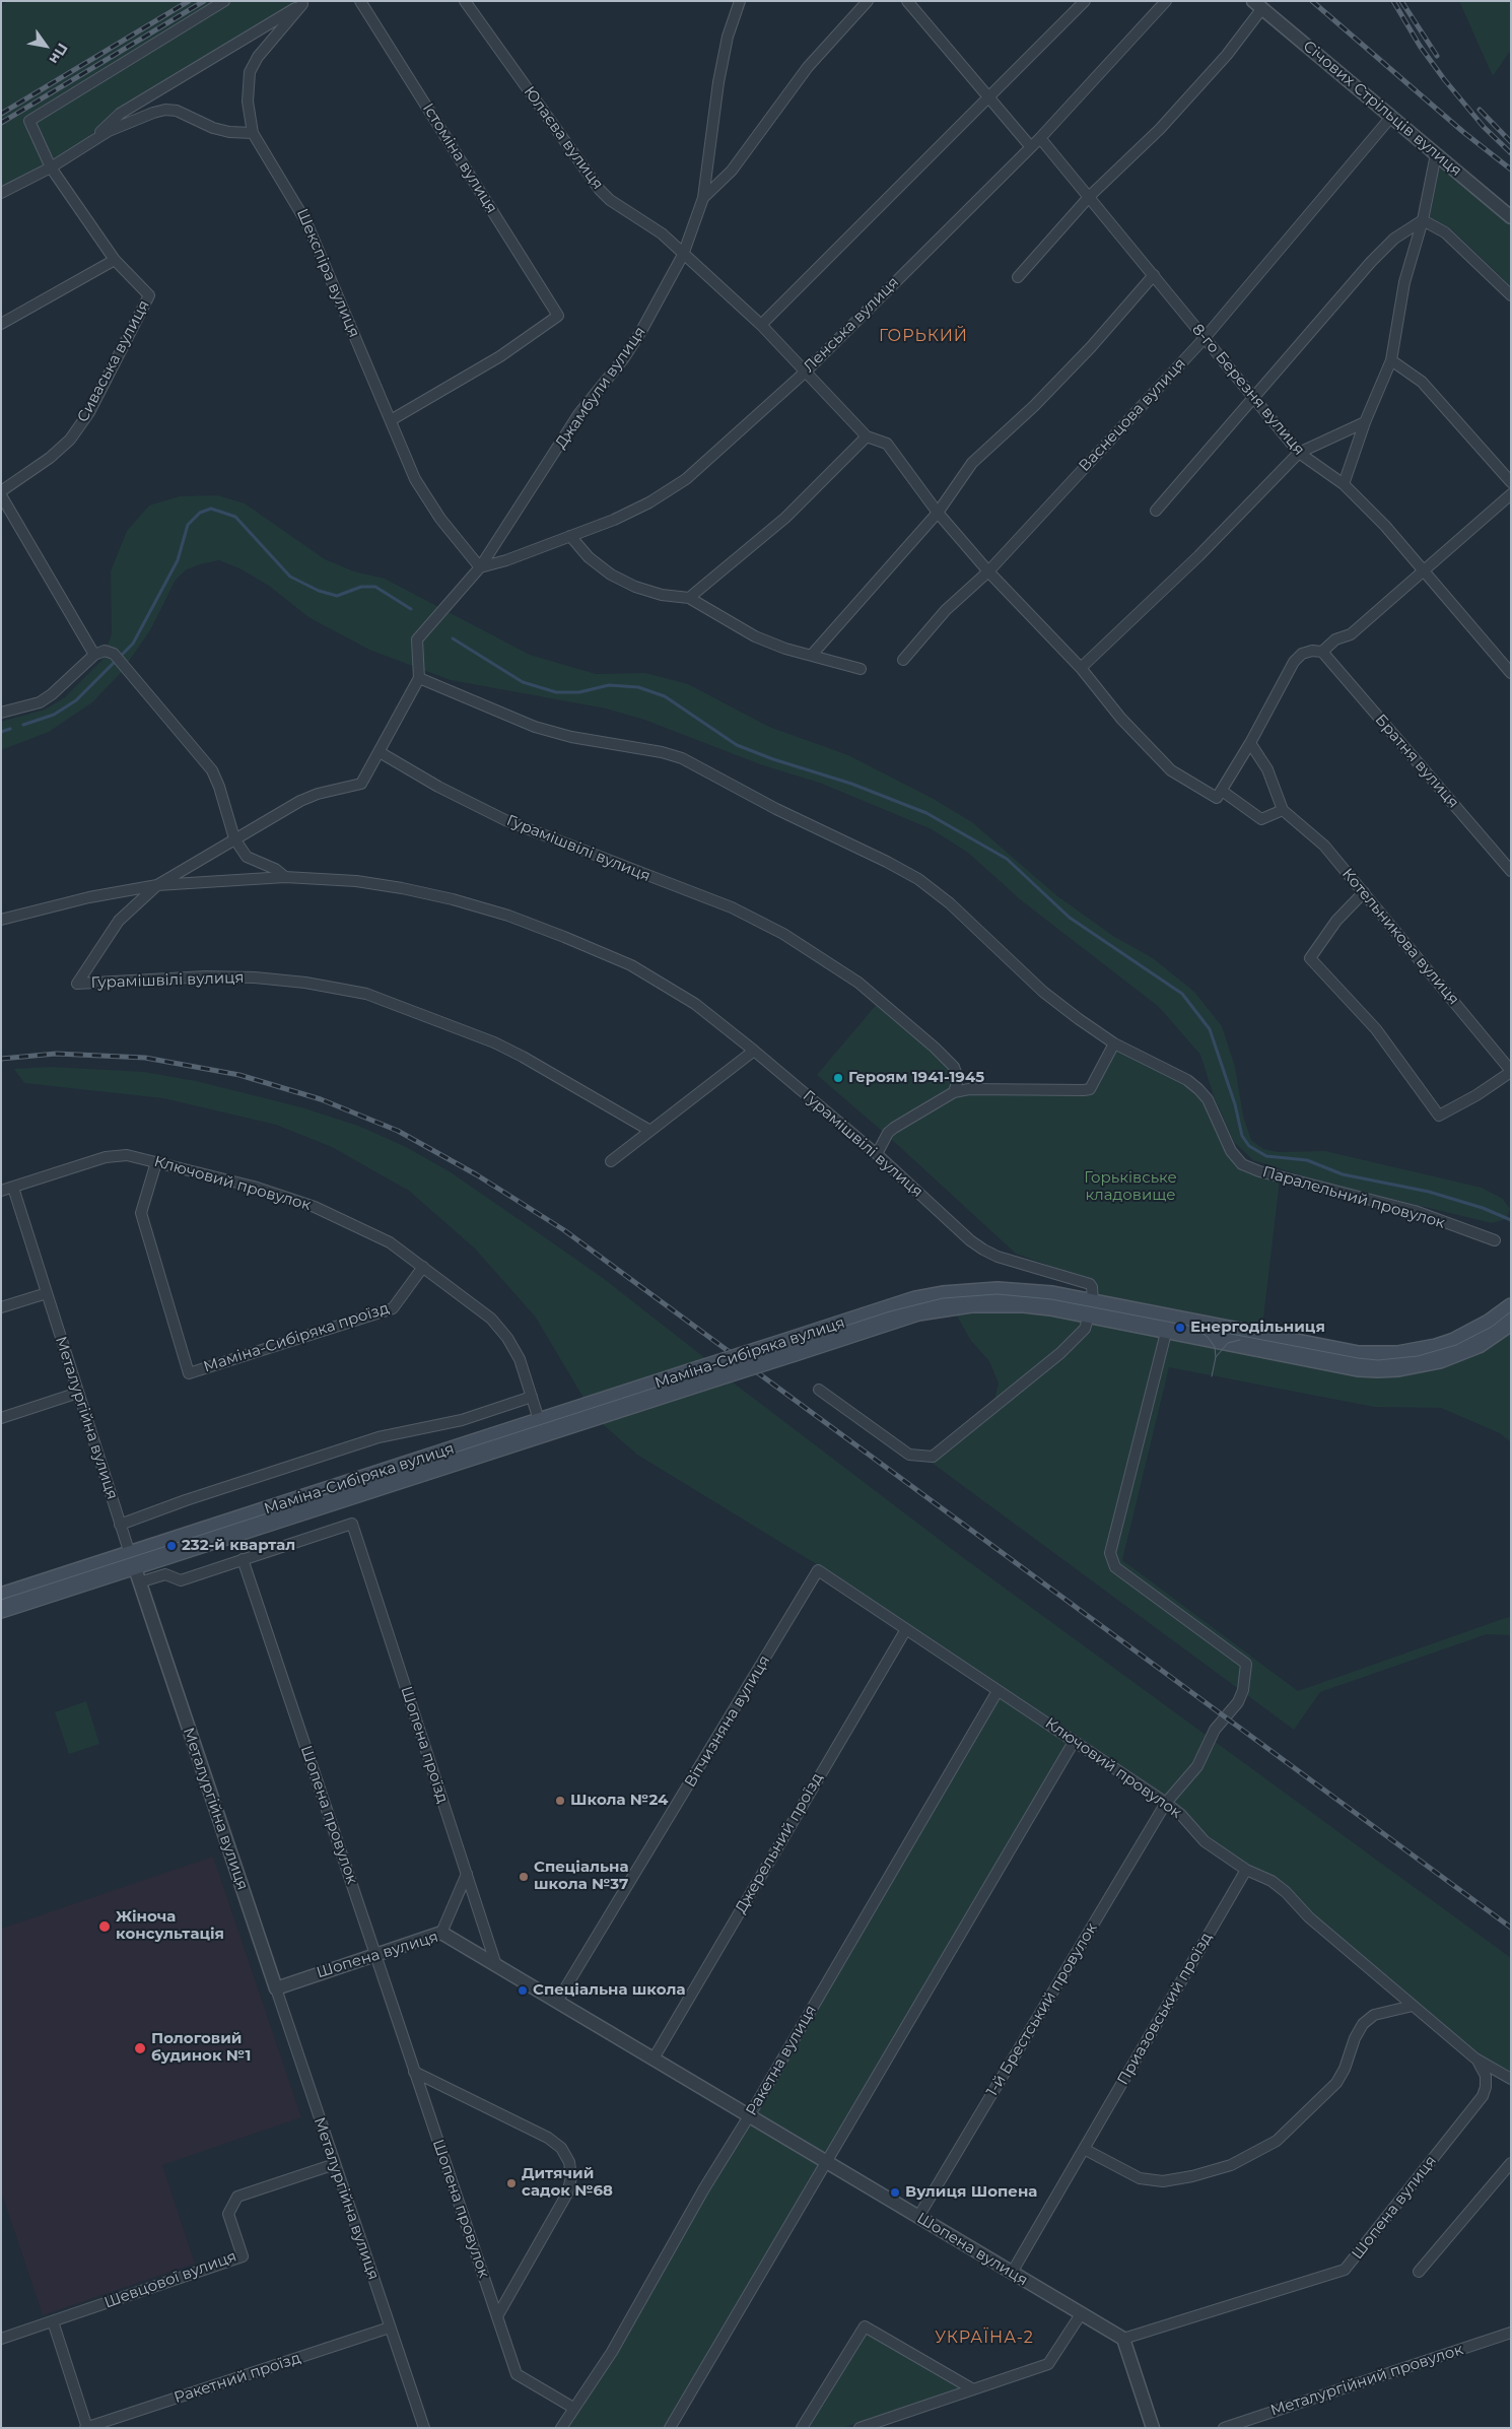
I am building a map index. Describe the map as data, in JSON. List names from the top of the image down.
{
  "streets": {
    "main road": ["Маміна-Сибіряка вулиця"],
    "street": [
      "Січових Стрільців вулиця",
      "Юлаєва вулиця",
      "Істоміна вулиця",
      "Шекспіра вулиця",
      "Ленська вулиця",
      "Сиваська вулиця",
      "Джамбули вулиця",
      "8-го Березня вулиця",
      "Васнецова вулиця",
      "Братня вулиця",
      "Гурамішвілі вулиця",
      "Котельникова вулиця",
      "Ключовий провулок",
      "Паралельний провулок",
      "Маміна-Сибіряка проїзд",
      "Металургійна вулиця",
      "Вітчизняна вулиця",
      "Шопена проїзд",
      "Шопена провулок",
      "Джерельний проїзд",
      "Шопена вулиця",
      "Приазовський проїзд",
      "1-й Брестський провулок",
      "Ракетна вулиця",
      "Шевцової вулиця",
      "Ракетний проїзд",
      "Металургійний провулок"
    ]
  },
  "crossings": [
    ["Січових Стрільців вулиця", "Васнецова вулиця"],
    ["Юлаєва вулиця", "Джамбули вулиця"],
    ["Істоміна вулиця", "Шекспіра вулиця"],
    ["Шекспіра вулиця", "Ленська вулиця"],
    ["Шекспіра вулиця", "Джамбули вулиця"],
    ["Ленська вулиця", "Джамбули вулиця"],
    ["Ленська вулиця", "8-го Березня вулиця"],
    ["Джамбули вулиця", "Гурамішвілі вулиця"],
    ["8-го Березня вулиця", "Васнецова вулиця"],
    ["Гурамішвілі вулиця", "Маміна-Сибіряка вулиця"],
    ["Ключовий провулок", "Маміна-Сибіряка проїзд"],
    ["Ключовий провулок", "Маміна-Сибіряка вулиця"],
    ["Ключовий провулок", "Металургійна вулиця"],
    ["Ключовий провулок", "Вітчизняна вулиця"],
    ["Ключовий провулок", "Джерельний проїзд"],
    ["Ключовий провулок", "Шопена вулиця"],
    ["Ключовий провулок", "Приазовський проїзд"],
    ["Ключовий провулок", "1-й Брестський провулок"],
    ["Ключовий провулок", "Ракетна вулиця"],
    ["Маміна-Сибіряка вулиця", "Металургійна вулиця"],
    ["Маміна-Сибіряка вулиця", "1-й Брестський провулок"],
    ["Металургійна вулиця", "Шопена вулиця"],
    ["Металургійна вулиця", "Шевцової вулиця"],
    ["Металургійна вулиця", "Ракетний проїзд"],
    ["Вітчизняна вулиця", "Шопена вулиця"],
    ["Шопена проїзд", "Шопена провулок"],
    ["Шопена проїзд", "Шопена вулиця"],
    ["Шопена провулок", "Шопена вулиця"],
    ["Шопена провулок", "Ракетна вулиця"],
    ["Джерельний проїзд", "Шопена вулиця"],
    ["Шопена вулиця", "Приазовський проїзд"],
    ["Шопена вулиця", "1-й Брестський провулок"],
    ["Шопена вулиця", "Ракетна вулиця"]
  ],
  "districts": ["ГОРЬКИЙ", "УКРАЇНА-2"],
  "parks": ["Горьківське кладовище"],
  "places": [
    "Героям 1941-1945",
    "Енергодільниця",
    "232-й квартал",
    "Школа №24",
    "Спеціальна школа №37",
    "Жіноча консультація",
    "Спеціальна школа",
    "Пологовий будинок №1",
    "Дитячий садок №68",
    "Вулиця Шопена"
  ],
  "north": "bottom right"
}
